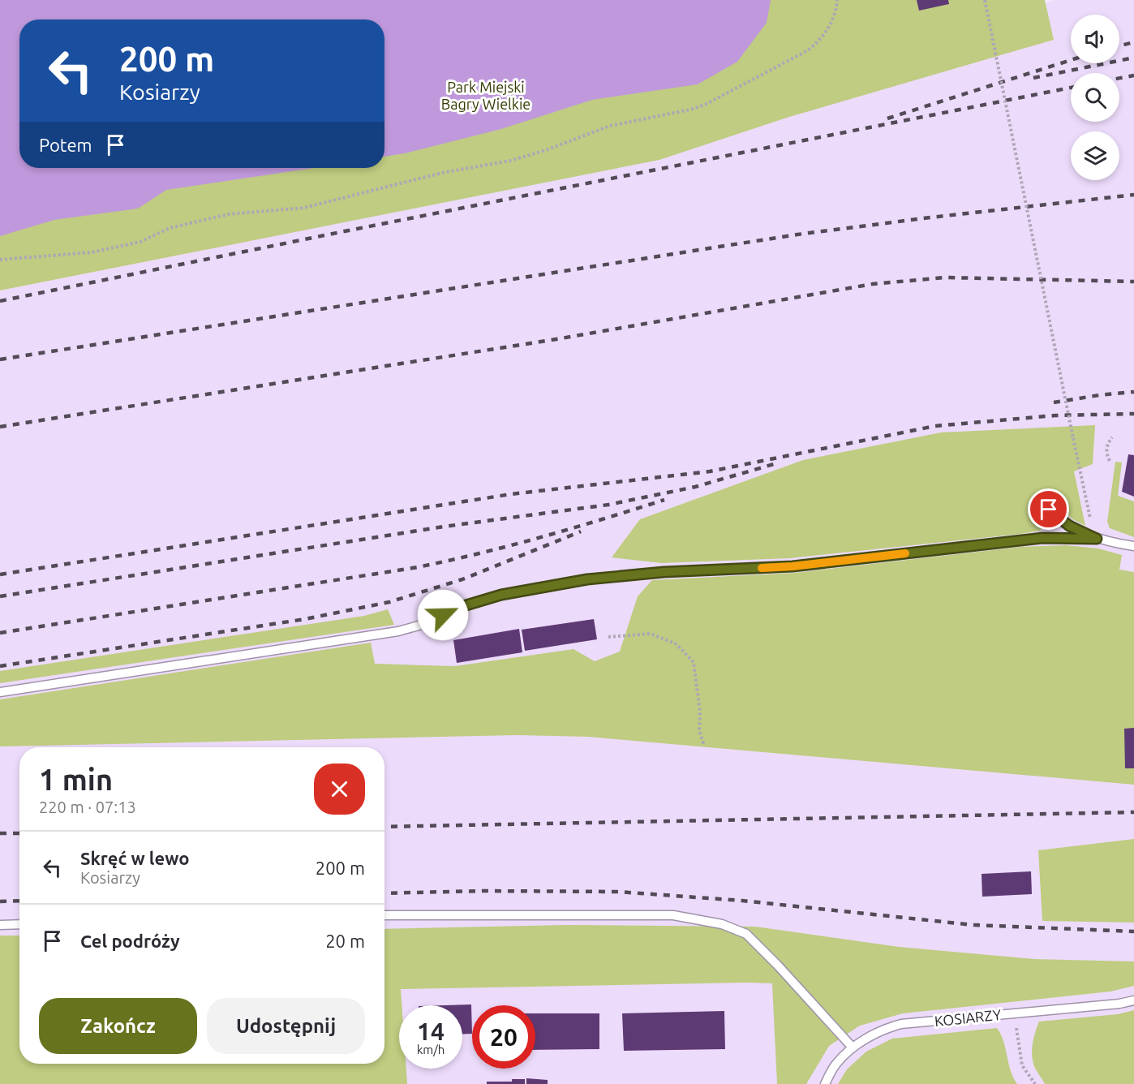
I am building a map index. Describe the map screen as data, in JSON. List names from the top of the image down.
{
  "streets": {
    "lane": ["KOSIARZY"]
  },
  "parks": ["Park Miejski Bagry Wielkie"],
  "page": {
    "turn": ["200 m", "Kosiarzy"],
    "then": "Potem",
    "heading": ["1 min", "220 m · 07:13"],
    "list": [
      {
        "name": "Skręć w lewo",
        "note": "Kosiarzy",
        "value": "200 m"
      },
      {
        "name": "Cel podróży",
        "value": "20 m"
      }
    ],
    "buttons": ["Zakończ", "Udostępnij"],
    "speed": "14 km/h",
    "limit": "20"
  }
}
